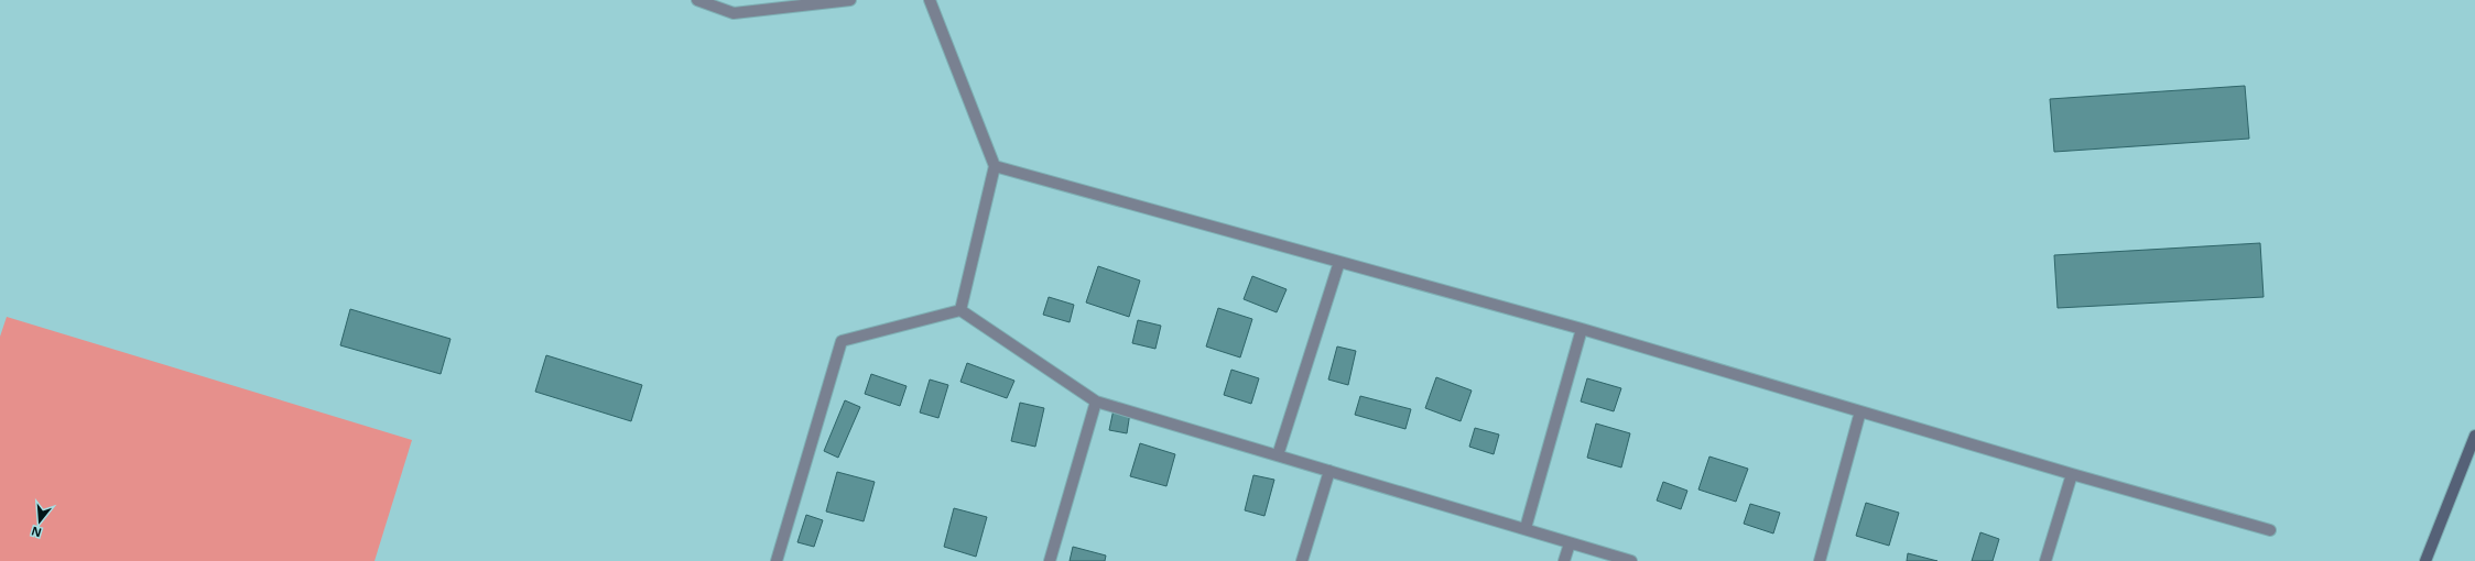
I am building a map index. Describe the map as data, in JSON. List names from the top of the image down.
{
  "north": "bottom"
}
